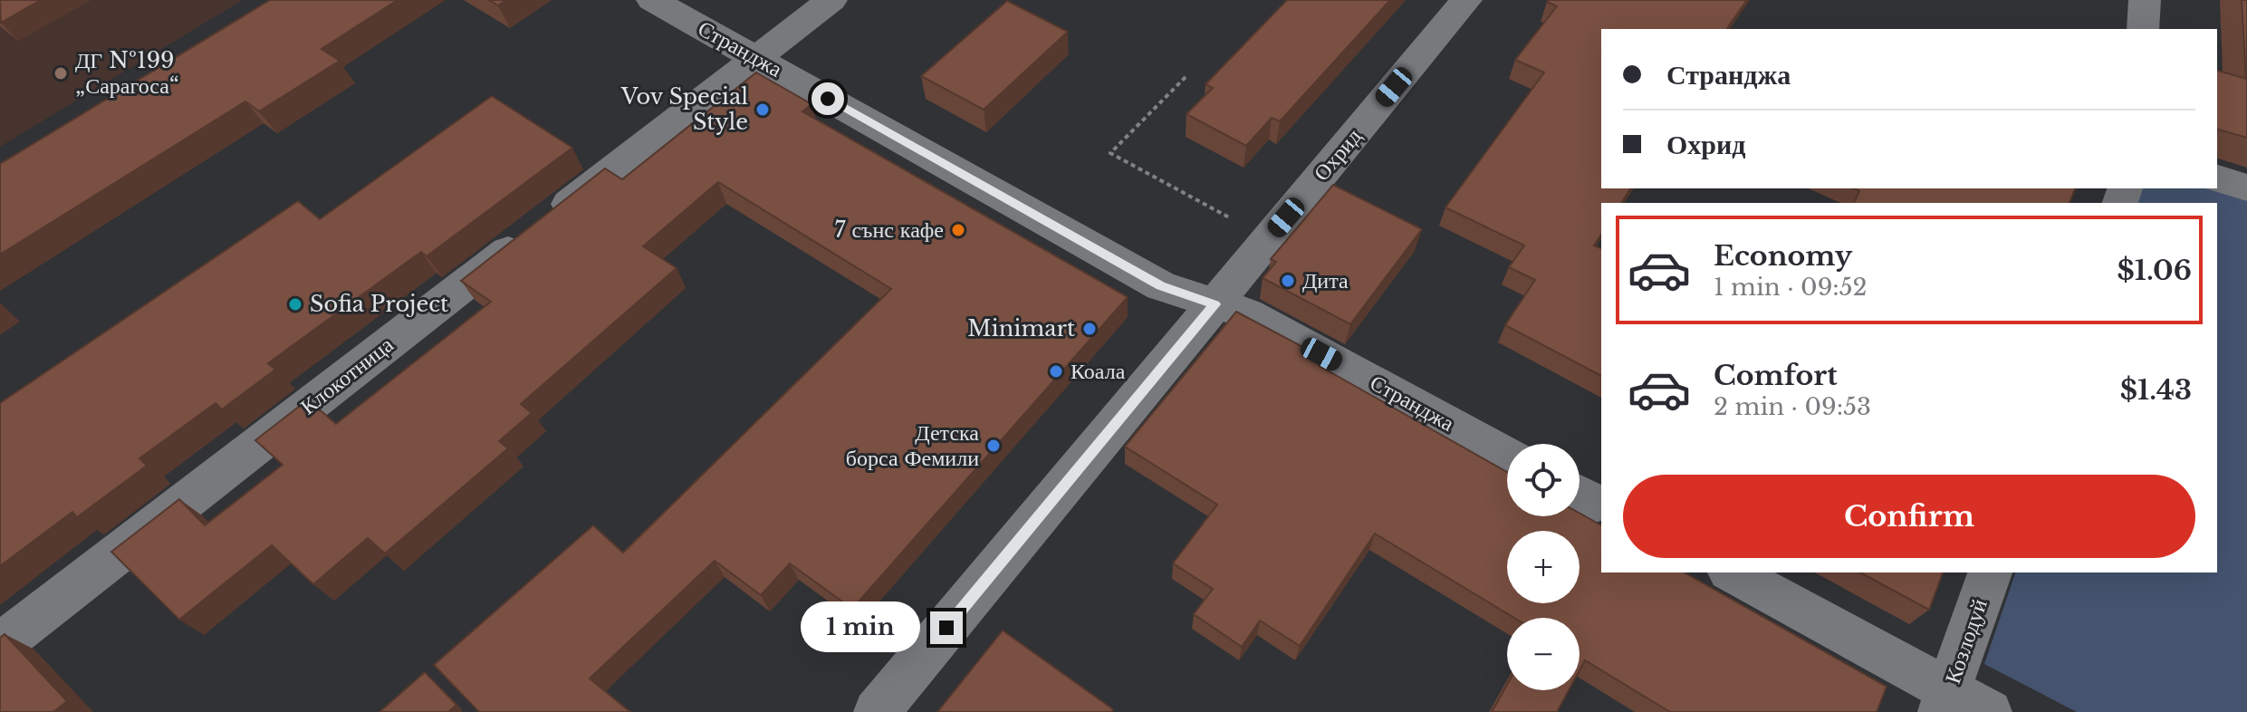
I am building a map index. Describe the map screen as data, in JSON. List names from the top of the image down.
{
  "streets": {
    "street": [
      "Странджа",
      "Охрид",
      "Клокотница",
      "Козлодуй"
    ]
  },
  "crossings": [
    ["Странджа", "Охрид"],
    ["Странджа", "Клокотница"]
  ],
  "places": [
    "ДГ №199 „Сарагоса“",
    "Vov Special Style",
    "7 сънс кафе",
    "Дита",
    "Sofia Project",
    "Minimart",
    "Коала",
    "Детска борса Фемили"
  ],
  "page": {
    "banner": ["Странджа", "Охрид"],
    "list": [
      {
        "name": "Economy",
        "note": "1 min · 09:52",
        "value": "$1.06"
      },
      {
        "name": "Comfort",
        "note": "2 min · 09:53",
        "value": "$1.43"
      }
    ],
    "map_buttons": ["+", "−"],
    "buttons": "Confirm",
    "bubble": "1 min"
  }
}
